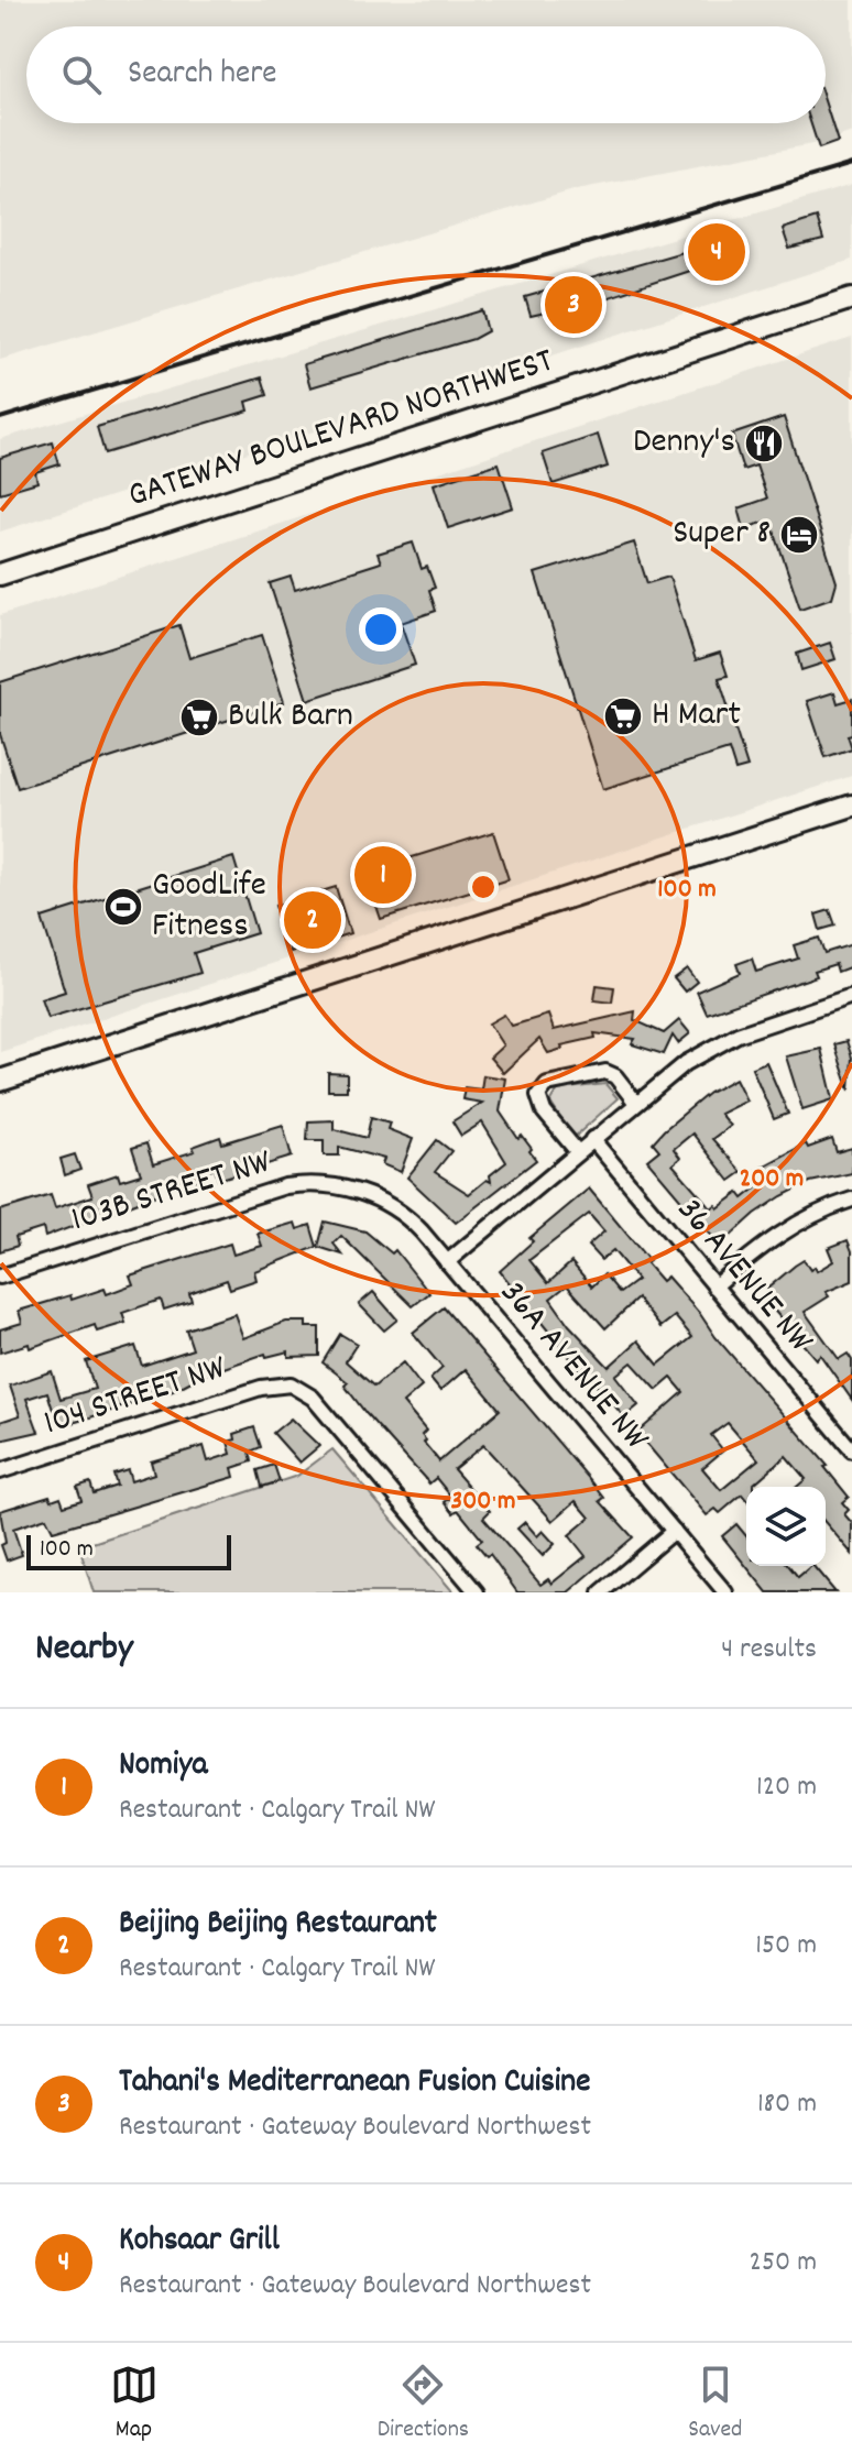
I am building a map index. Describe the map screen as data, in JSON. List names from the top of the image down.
{
  "streets": {
    "highway": ["GATEWAY BOULEVARD NORTHWEST"],
    "street": [
      "103B STREET NW",
      "36 AVENUE NW",
      "36A AVENUE NW",
      "104 STREET NW"
    ]
  },
  "crossings": [
    ["103B STREET NW", "36A AVENUE NW"]
  ],
  "places": {
    "restaurant": ["Denny's"],
    "hotel": ["Super 8"],
    "supermarket": ["H Mart", "Bulk Barn"],
    "sports": ["GoodLife Fitness"]
  },
  "scale_bar": "100 m",
  "page": {
    "search": "Search here",
    "pins": [
      "4",
      "3",
      "1",
      "2"
    ],
    "scale": "100 m",
    "heading": ["Nearby", "4 results"],
    "list": [
      {
        "mark": "1",
        "name": "Nomiya",
        "note": "Restaurant · Calgary Trail NW",
        "value": "120 m"
      },
      {
        "mark": "2",
        "name": "Beijing Beijing Restaurant",
        "note": "Restaurant · Calgary Trail NW",
        "value": "150 m"
      },
      {
        "mark": "3",
        "name": "Tahani's Mediterranean Fusion Cuisine",
        "note": "Restaurant · Gateway Boulevard Northwest",
        "value": "180 m"
      },
      {
        "mark": "4",
        "name": "Kohsaar Grill",
        "note": "Restaurant · Gateway Boulevard Northwest",
        "value": "250 m"
      }
    ],
    "nav": ["Map", "Directions", "Saved"]
  },
  "rings": ["100 m", "200 m", "300 m"]
}
